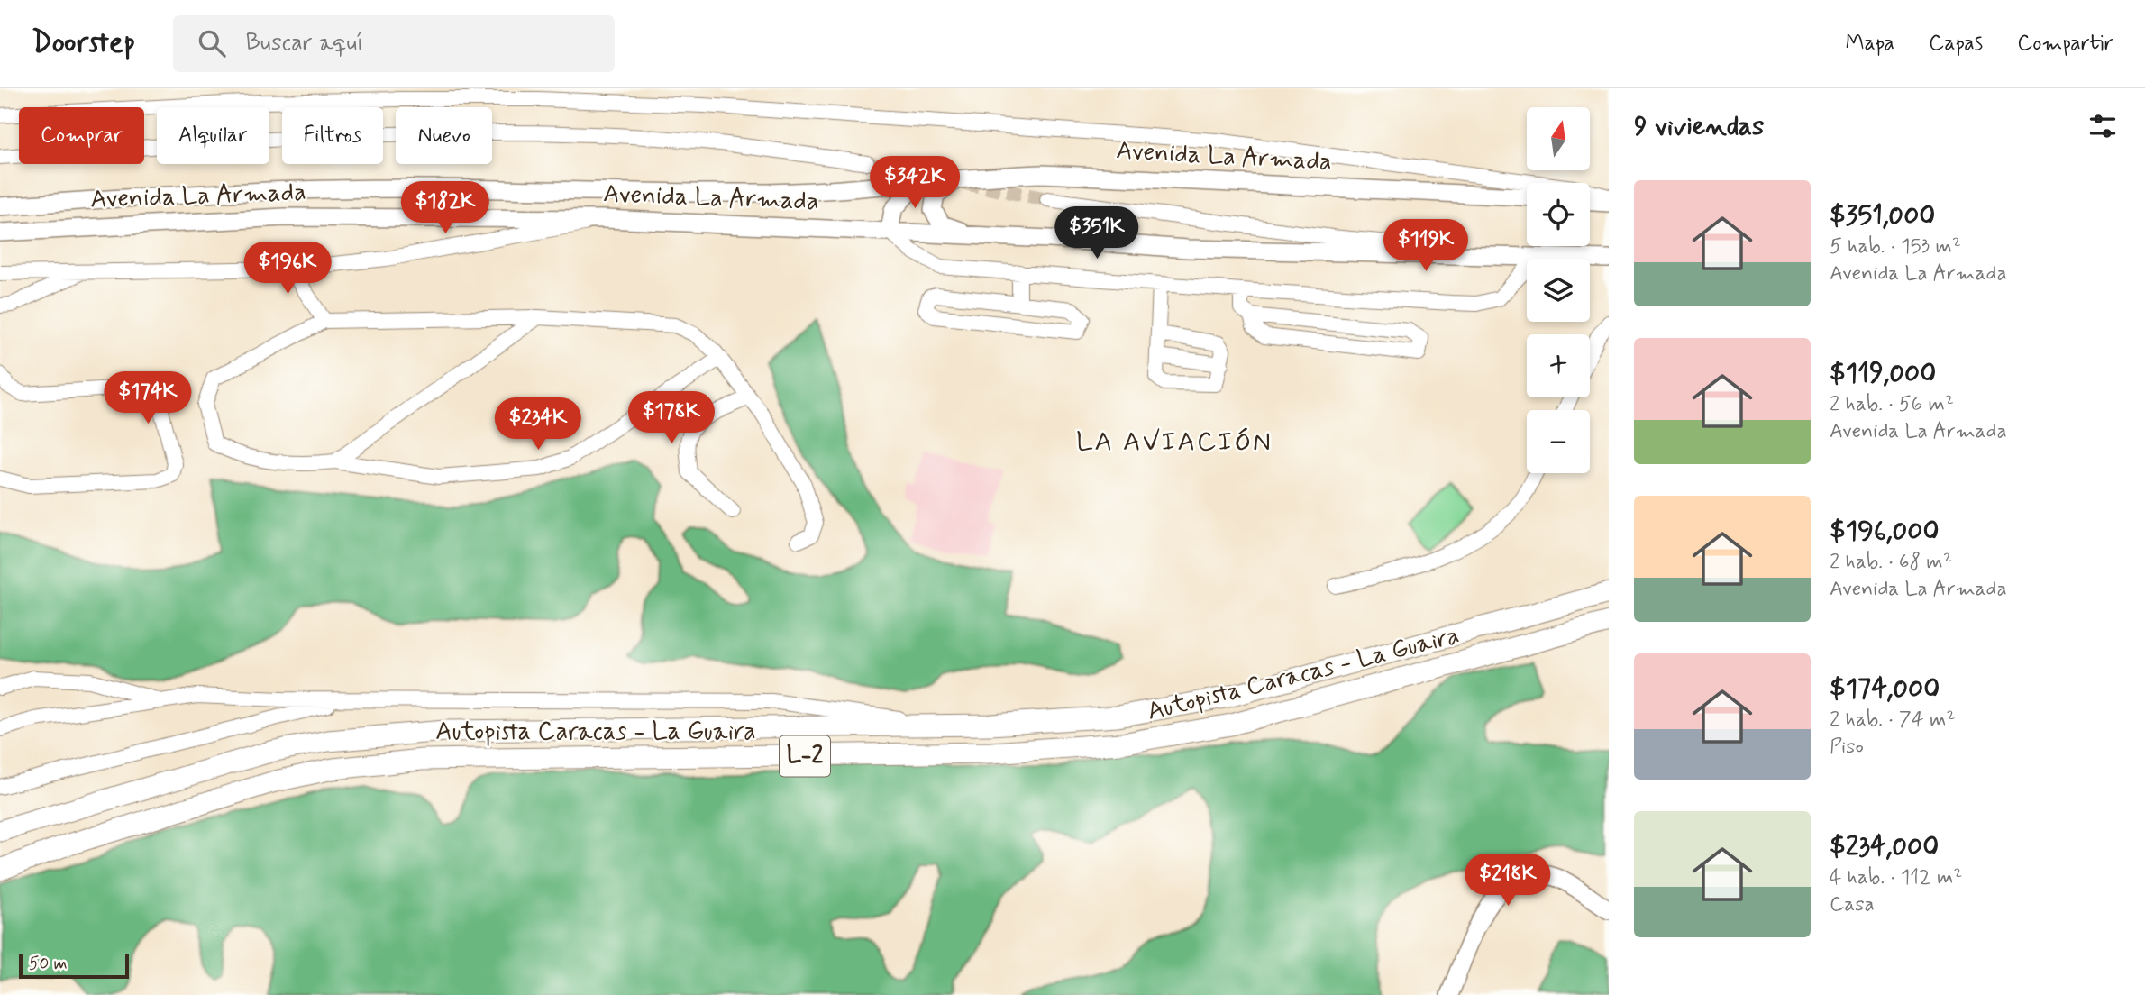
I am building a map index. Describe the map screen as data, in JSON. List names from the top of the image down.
{
  "streets": {
    "highway": ["Autopista Caracas - La Guaira", "L-2"],
    "main road": ["Avenida La Armada"]
  },
  "districts": ["LA AVIACIÓN"],
  "scale_bar": "50 m",
  "north": "top",
  "page": {
    "header": "Doorstep",
    "search": "Buscar aquí",
    "nav": ["Mapa", "Capas", "Compartir"],
    "heading": "9 viviendas",
    "map_buttons": ["+", "−"],
    "chip": [
      "Comprar",
      "Alquilar",
      "Filtros",
      "Nuevo"
    ],
    "price": [
      "$342K",
      "$182K",
      "$351K",
      "$119K",
      "$196K",
      "$174K",
      "$178K",
      "$234K",
      "$218K"
    ],
    "list": [
      {
        "name": "$351,000",
        "note": "5 hab. · 153 m² · Avenida La Armada"
      },
      {
        "name": "$119,000",
        "note": "2 hab. · 56 m² · Avenida La Armada"
      },
      {
        "name": "$196,000",
        "note": "2 hab. · 68 m² · Avenida La Armada"
      },
      {
        "name": "$174,000",
        "note": "2 hab. · 74 m² · Piso"
      },
      {
        "name": "$234,000",
        "note": "4 hab. · 112 m² · Casa"
      }
    ],
    "scale": "50 m"
  }
}
